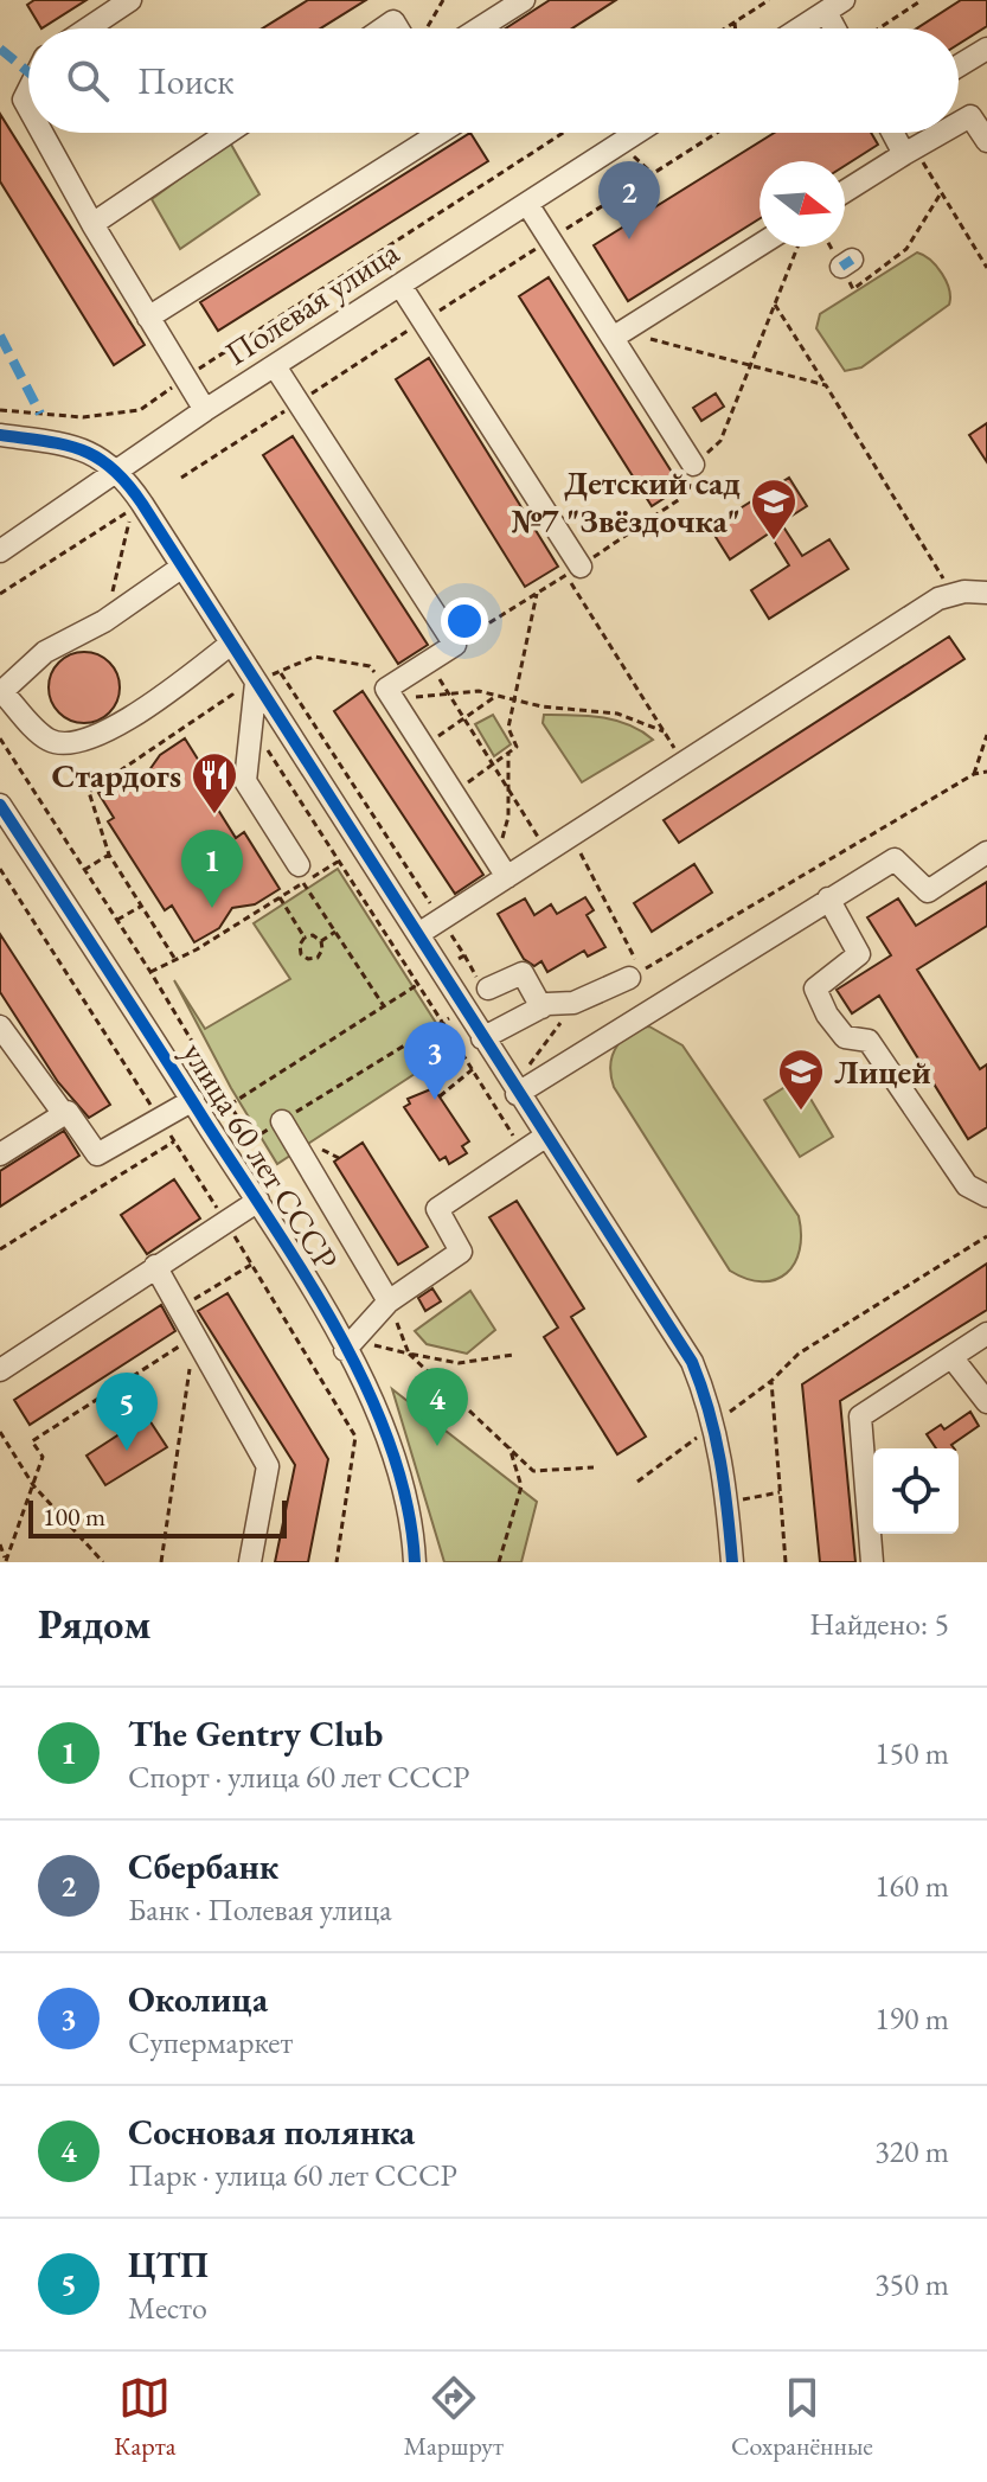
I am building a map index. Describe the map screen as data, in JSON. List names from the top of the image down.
{
  "streets": {
    "street": ["Полевая улица", "улица 60 лет СССР"]
  },
  "places": {
    "school or university": ["Детский сад №7 \"Звёздочка\"", "Лицей"],
    "restaurant": ["Стардогs"]
  },
  "scale_bar": "100 m",
  "north": "right",
  "page": {
    "search": "Поиск",
    "pins": [
      "2",
      "1",
      "3",
      "4",
      "5"
    ],
    "scale": "100 m",
    "heading": ["Рядом", "Найдено: 5"],
    "list": [
      {
        "mark": "1",
        "name": "The Gentry Club",
        "note": "Спорт · улица 60 лет СССР",
        "value": "150 m"
      },
      {
        "mark": "2",
        "name": "Сбербанк",
        "note": "Банк · Полевая улица",
        "value": "160 m"
      },
      {
        "mark": "3",
        "name": "Околица",
        "note": "Супермаркет",
        "value": "190 m"
      },
      {
        "mark": "4",
        "name": "Сосновая полянка",
        "note": "Парк · улица 60 лет СССР",
        "value": "320 m"
      },
      {
        "mark": "5",
        "name": "ЦТП",
        "note": "Место",
        "value": "350 m"
      }
    ],
    "nav": ["Карта", "Маршрут", "Сохранённые"]
  }
}
